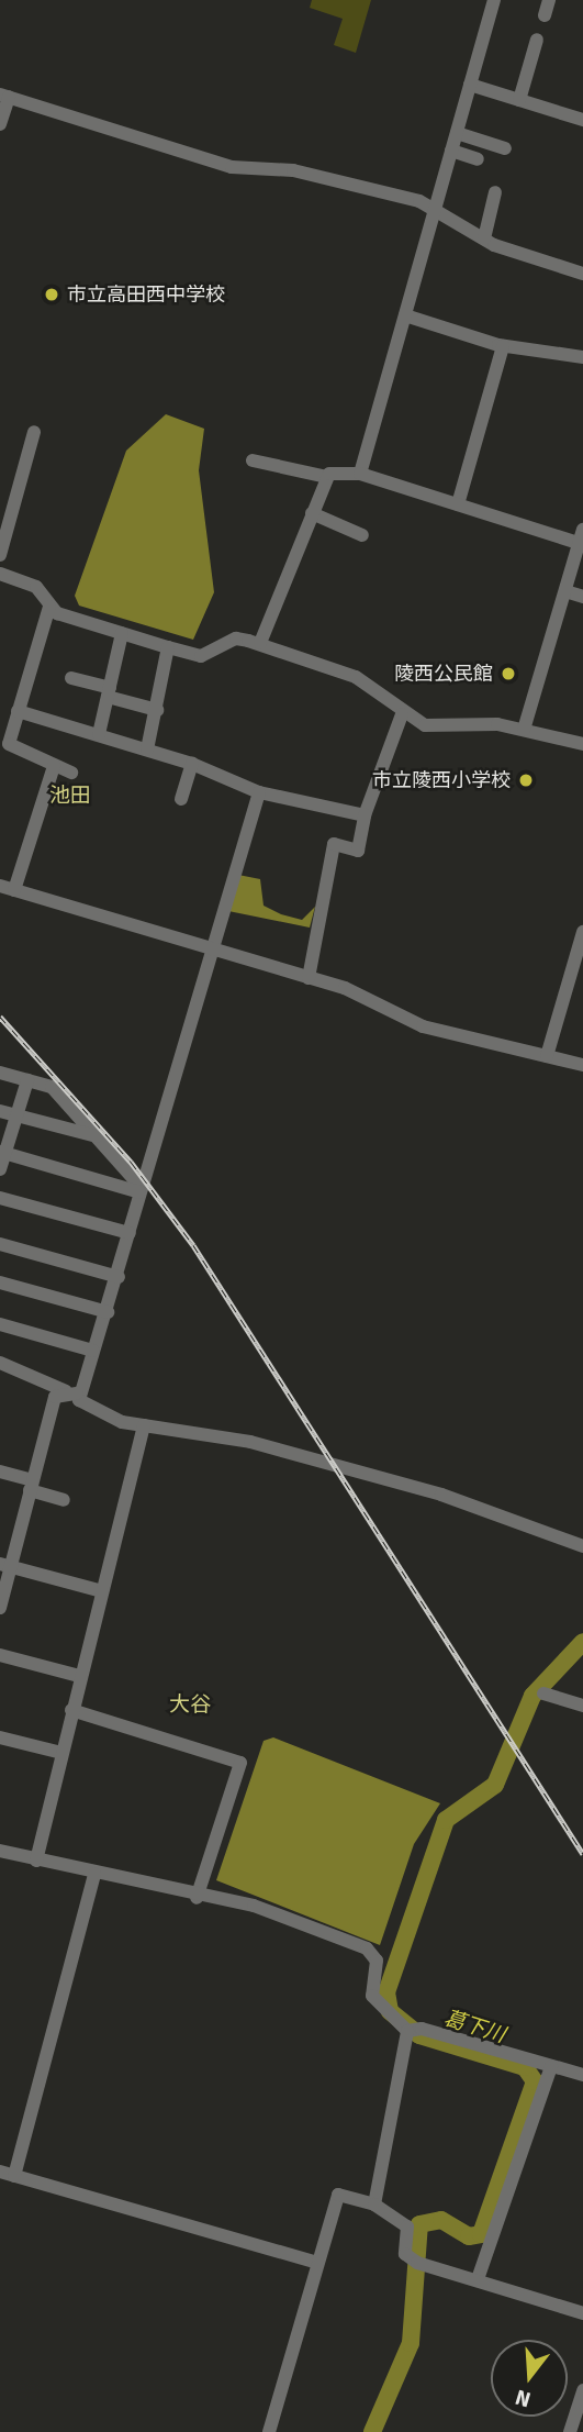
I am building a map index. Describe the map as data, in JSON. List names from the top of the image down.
{
  "districts": ["池田", "大谷"],
  "water": ["葛下川"],
  "places": ["市立高田西中学校", "陵西公民館", "市立陵西小学校"],
  "north": "bottom"
}
